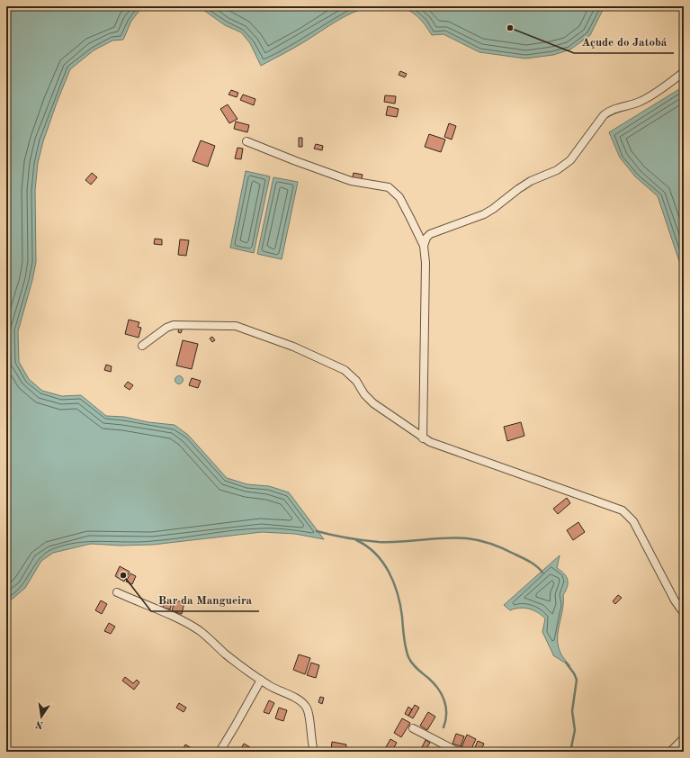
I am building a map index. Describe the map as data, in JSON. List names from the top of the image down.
{
  "places": ["Açude do Jatobá", "Bar da Mangueira"],
  "north": "bottom"
}
